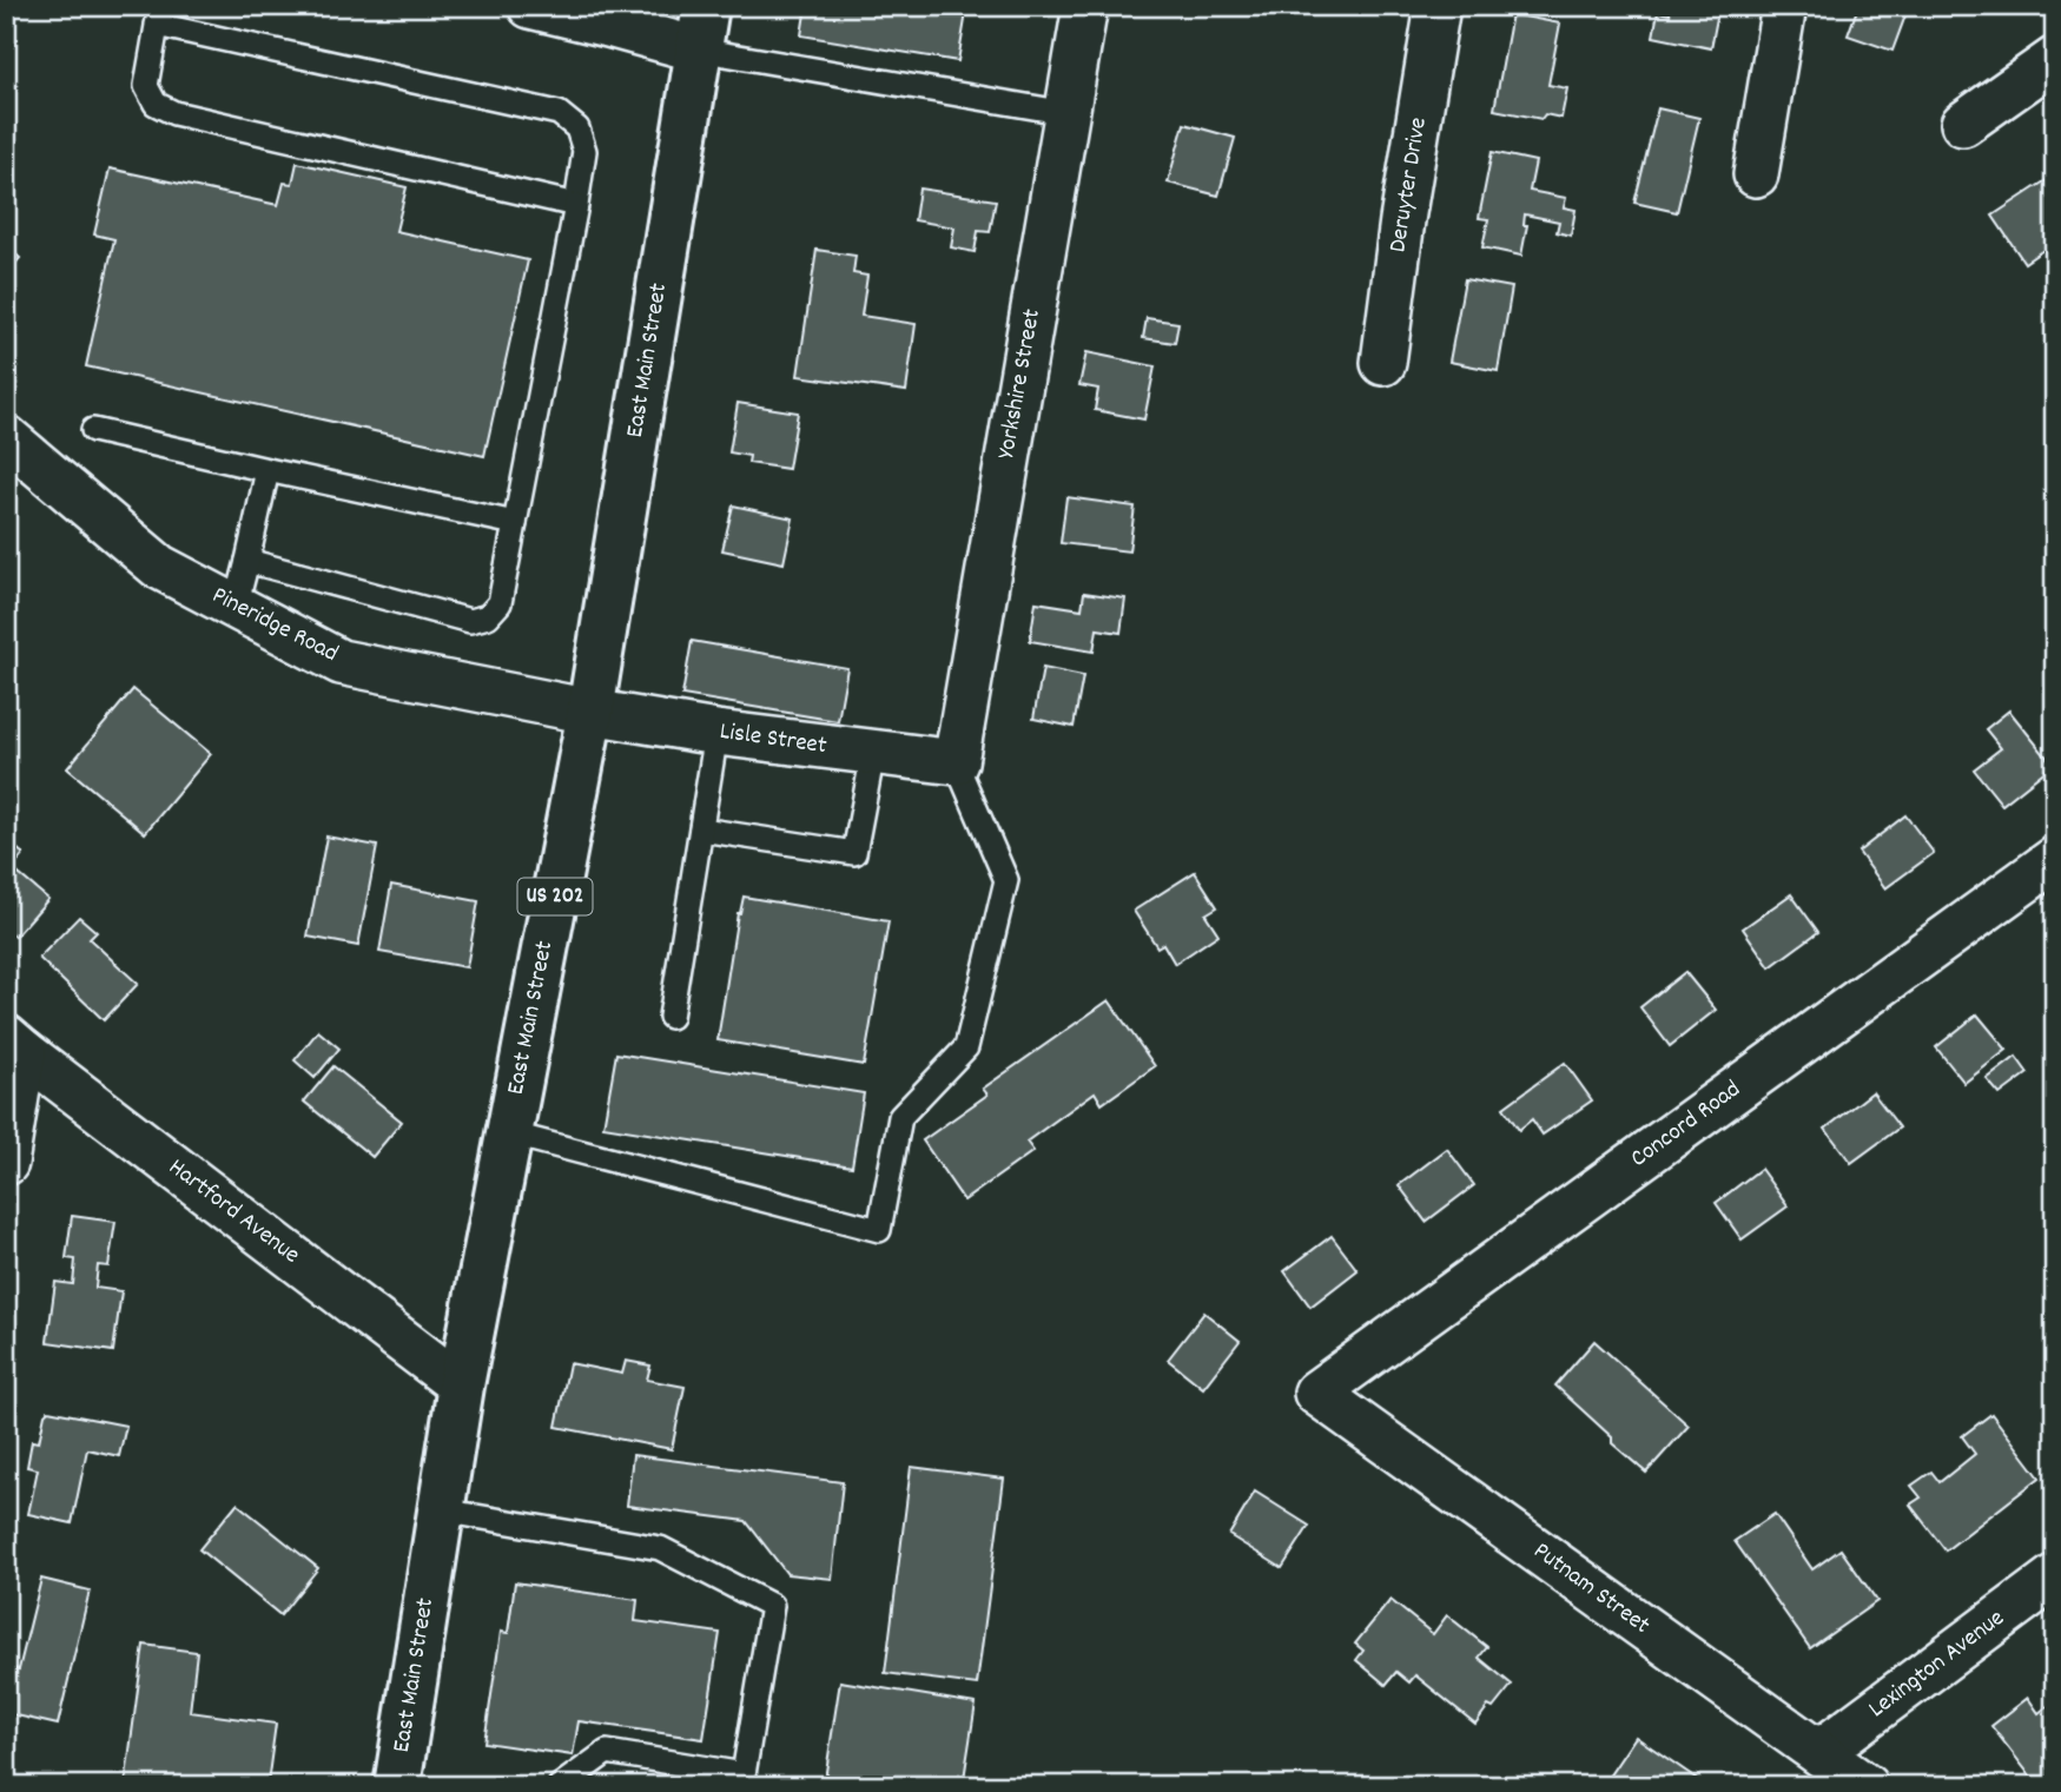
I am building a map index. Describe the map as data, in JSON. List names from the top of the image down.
{
  "streets": {
    "highway": ["East Main Street", "US 202"],
    "street": [
      "Deruyter Drive",
      "Yorkshire Street",
      "Pineridge Road",
      "Lisle Street",
      "Concord Road",
      "Hartford Avenue",
      "Putnam Street",
      "Lexington Avenue"
    ]
  },
  "crossings": [
    ["East Main Street", "Pineridge Road"],
    ["East Main Street", "Lisle Street"],
    ["East Main Street", "Hartford Avenue"],
    ["Yorkshire Street", "Lisle Street"],
    ["Pineridge Road", "Lisle Street"],
    ["Concord Road", "Putnam Street"],
    ["Putnam Street", "Lexington Avenue"]
  ]
}
